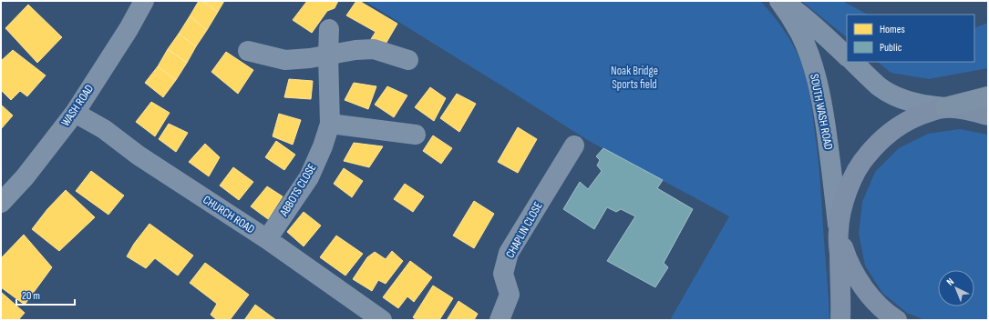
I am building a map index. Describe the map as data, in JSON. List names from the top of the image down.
{
  "streets": {
    "street": [
      "WASH ROAD",
      "SOUTH WASH ROAD",
      "ABBOTS CLOSE",
      "CHURCH ROAD",
      "CHAPLIN CLOSE"
    ]
  },
  "crossings": [
    ["WASH ROAD", "CHURCH ROAD"],
    ["ABBOTS CLOSE", "CHURCH ROAD"]
  ],
  "parks": ["Noak Bridge Sports field"],
  "legend": ["Homes", "Public"],
  "scale_bar": "20 m",
  "north": "top left"
}
